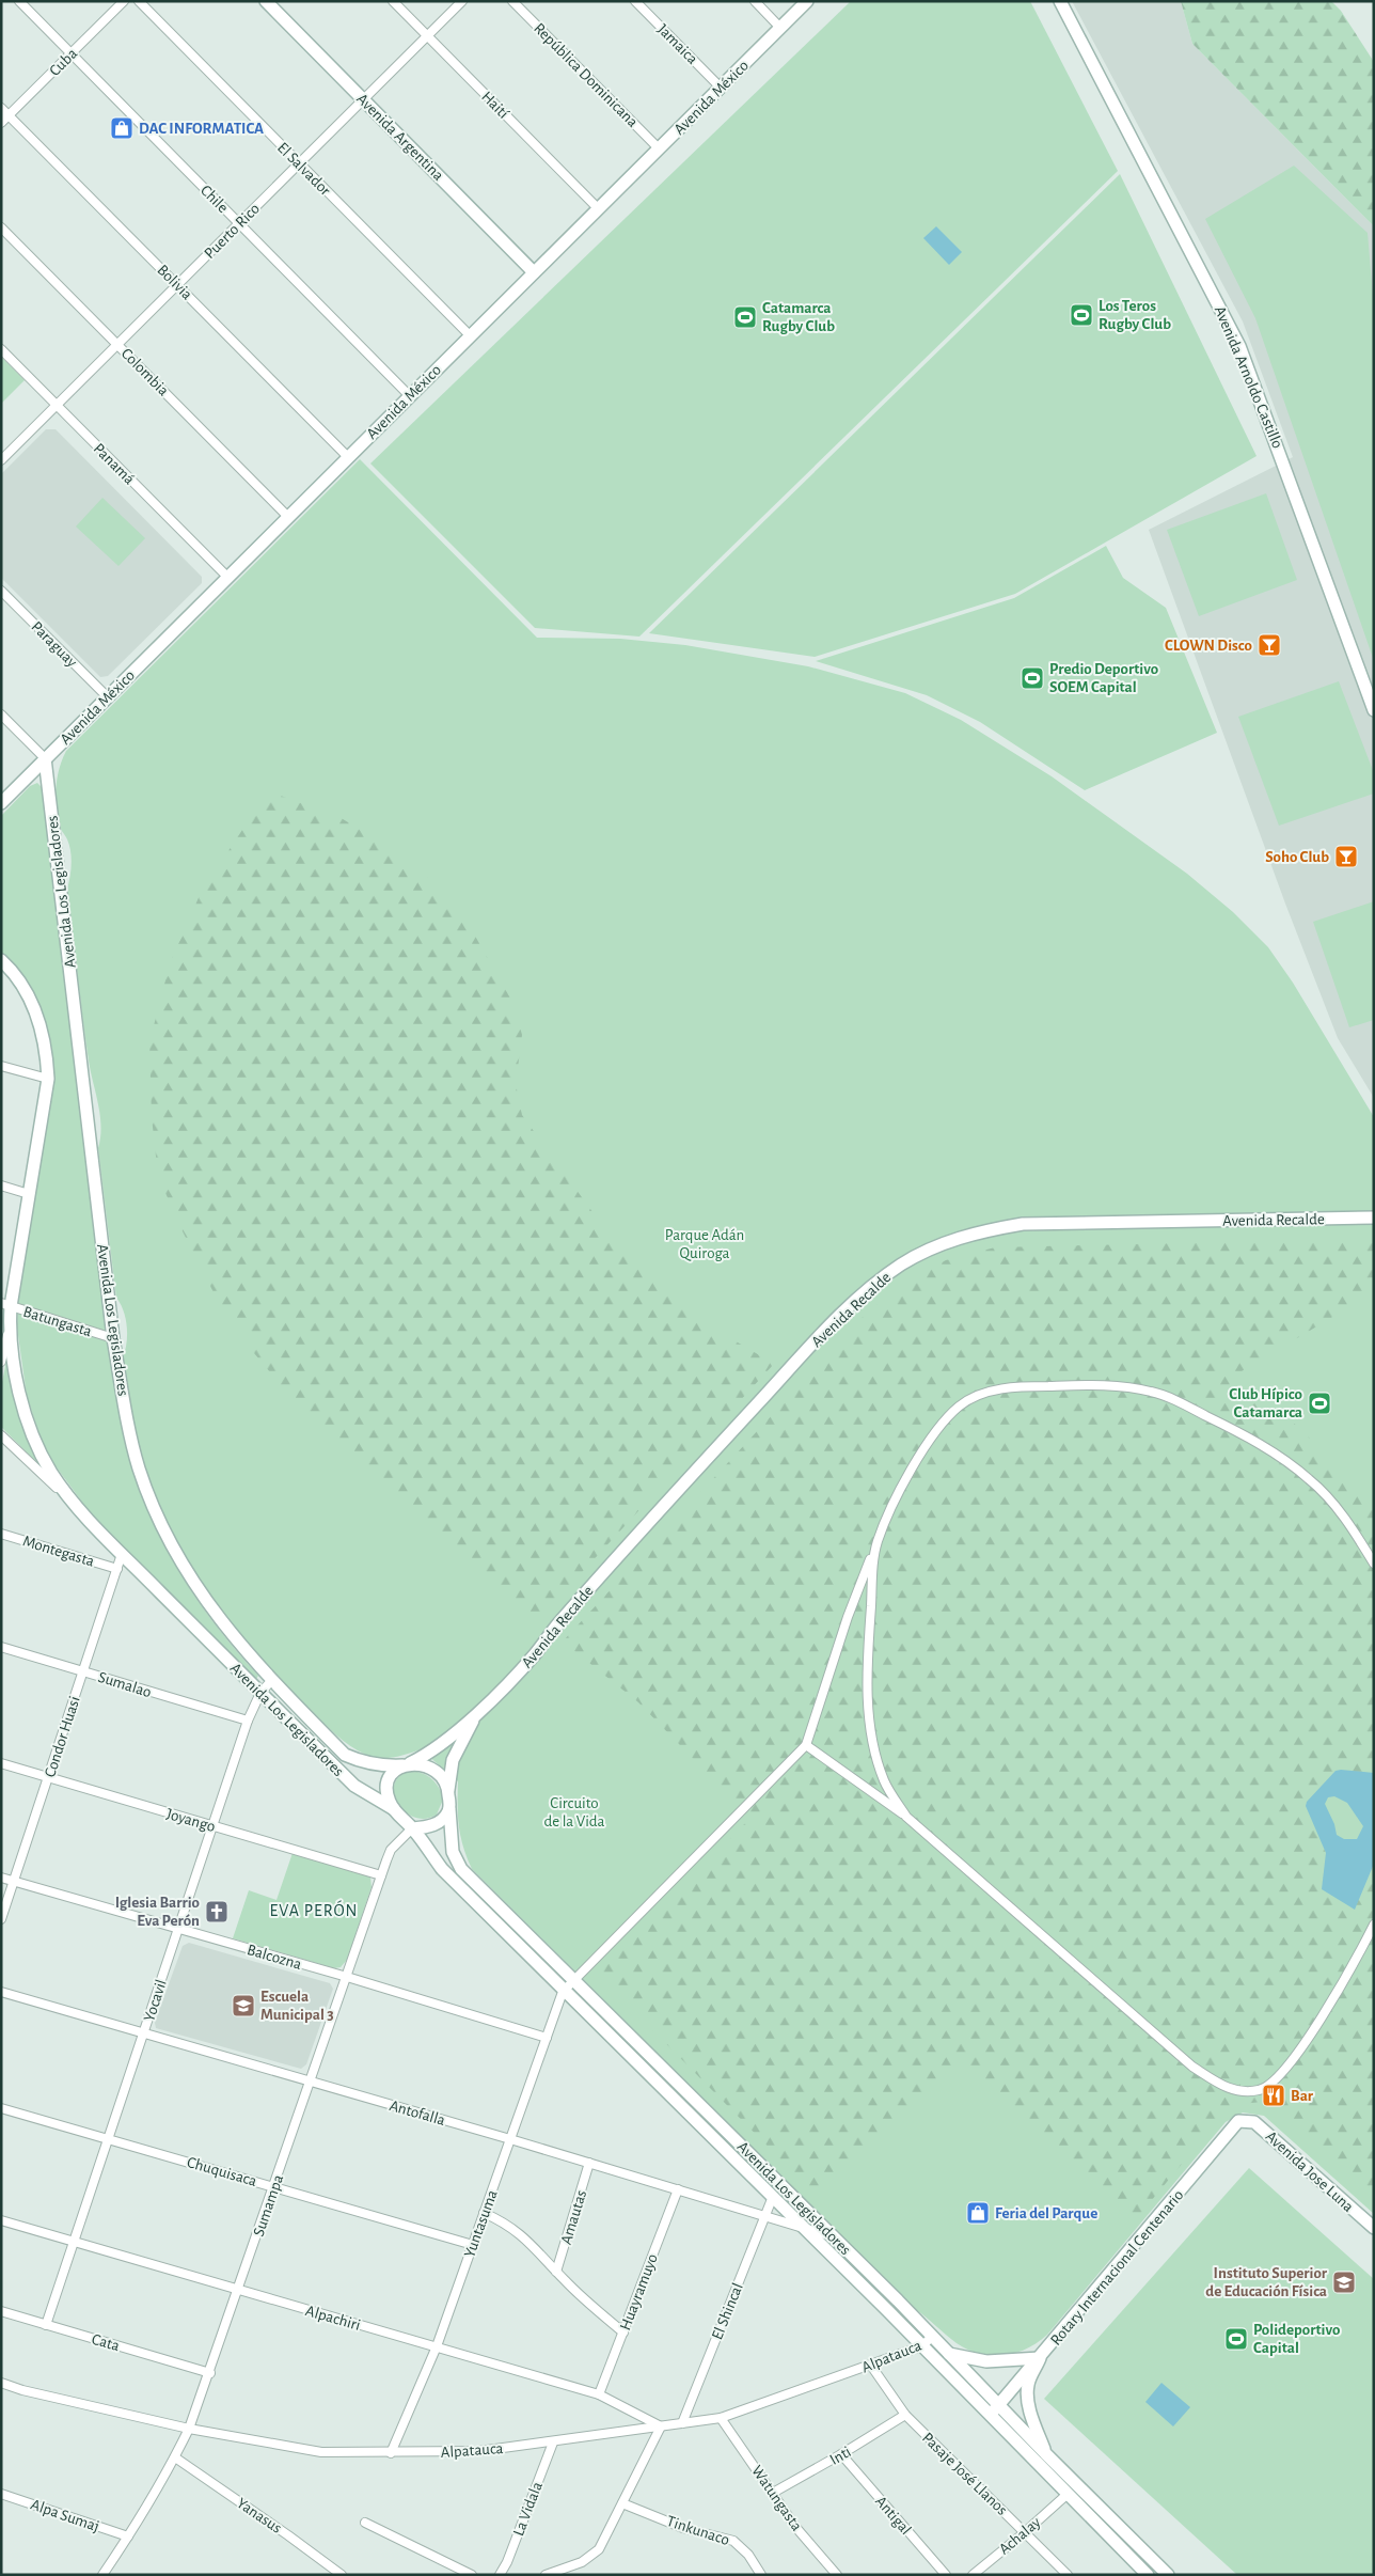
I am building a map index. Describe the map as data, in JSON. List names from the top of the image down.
{
  "streets": {
    "main road": [
      "Avenida México",
      "Avenida Argentina",
      "Avenida Arnoldo Castillo",
      "Avenida Los Legisladores",
      "Avenida Recalde",
      "Avenida Jose Luna",
      "Rotary Internacional Centenario"
    ],
    "street": [
      "Jamaica",
      "Cuba",
      "República Dominicana",
      "Haití",
      "El Salvador",
      "Chile",
      "Puerto Rico",
      "Bolivia",
      "Colombia",
      "Panamá",
      "Paraguay",
      "Batungasta",
      "Montegasta",
      "Sumalao",
      "Condor Huasi",
      "Joyango",
      "Balcozna",
      "Yocavil",
      "Antofalla",
      "Chuquisaca",
      "Sumampa",
      "Amautas",
      "Yuntasuma",
      "Huayramuyo",
      "El Shincal",
      "Alpachiri",
      "Cata",
      "Alpatauca",
      "Inti",
      "Pasaje José Llanos",
      "Watungasta",
      "La Vidala",
      "Alpa Sumaj",
      "Yanasus",
      "Antigal",
      "Tinkunaco",
      "Achalay"
    ]
  },
  "crossings": [
    ["Jamaica", "Avenida México"],
    ["Cuba", "Chile"],
    ["Cuba", "Bolivia"],
    ["República Dominicana", "Avenida México"],
    ["Avenida México", "Haití"],
    ["Avenida México", "Avenida Argentina"],
    ["Avenida México", "El Salvador"],
    ["Avenida México", "Chile"],
    ["Avenida México", "Bolivia"],
    ["Avenida México", "Colombia"],
    ["Avenida México", "Panamá"],
    ["Avenida México", "Paraguay"],
    ["Avenida México", "Avenida Los Legisladores"],
    ["Haití", "Puerto Rico"],
    ["Avenida Argentina", "Puerto Rico"],
    ["El Salvador", "Puerto Rico"],
    ["Chile", "Puerto Rico"],
    ["Puerto Rico", "Bolivia"],
    ["Puerto Rico", "Colombia"],
    ["Puerto Rico", "Panamá"],
    ["Avenida Los Legisladores", "Avenida Recalde"],
    ["Avenida Los Legisladores", "Batungasta"],
    ["Avenida Los Legisladores", "Condor Huasi"],
    ["Avenida Los Legisladores", "Yocavil"],
    ["Avenida Los Legisladores", "Antofalla"],
    ["Avenida Los Legisladores", "Sumampa"],
    ["Avenida Los Legisladores", "Yuntasuma"],
    ["Avenida Los Legisladores", "Rotary Internacional Centenario"],
    ["Avenida Los Legisladores", "El Shincal"],
    ["Avenida Los Legisladores", "Alpatauca"],
    ["Avenida Los Legisladores", "Achalay"],
    ["Avenida Recalde", "Sumampa"],
    ["Montegasta", "Condor Huasi"],
    ["Sumalao", "Condor Huasi"],
    ["Sumalao", "Yocavil"],
    ["Condor Huasi", "Joyango"],
    ["Condor Huasi", "Balcozna"],
    ["Joyango", "Yocavil"],
    ["Joyango", "Sumampa"],
    ["Balcozna", "Yocavil"],
    ["Balcozna", "Sumampa"],
    ["Balcozna", "Yuntasuma"],
    ["Yocavil", "Antofalla"],
    ["Yocavil", "Chuquisaca"],
    ["Yocavil", "Alpachiri"],
    ["Yocavil", "Cata"],
    ["Antofalla", "Sumampa"],
    ["Antofalla", "Amautas"],
    ["Antofalla", "Yuntasuma"],
    ["Antofalla", "Huayramuyo"],
    ["Antofalla", "El Shincal"],
    ["Chuquisaca", "Sumampa"],
    ["Chuquisaca", "Yuntasuma"],
    ["Avenida Jose Luna", "Rotary Internacional Centenario"],
    ["Sumampa", "Alpachiri"],
    ["Sumampa", "Cata"],
    ["Sumampa", "Alpatauca"],
    ["Sumampa", "Alpa Sumaj"],
    ["Sumampa", "Yanasus"],
    ["Yuntasuma", "Alpachiri"],
    ["Yuntasuma", "Alpatauca"],
    ["Huayramuyo", "Alpachiri"],
    ["El Shincal", "Alpatauca"],
    ["Alpachiri", "Alpatauca"],
    ["Alpatauca", "Pasaje José Llanos"],
    ["Alpatauca", "Watungasta"],
    ["Alpatauca", "La Vidala"],
    ["Inti", "Pasaje José Llanos"],
    ["Inti", "Watungasta"],
    ["Inti", "Antigal"],
    ["Pasaje José Llanos", "Achalay"]
  ],
  "districts": ["EVA PERÓN"],
  "parks": ["Parque Adán Quiroga", "Circuito de la Vida"],
  "places": {
    "shop": ["DAC INFORMATICA", "Feria del Parque"],
    "sports": [
      "Los Teros Rugby Club",
      "Catamarca Rugby Club",
      "Predio Deportivo SOEM Capital",
      "Club Hípico Catamarca",
      "Polideportivo Capital"
    ],
    "bar": ["CLOWN Disco", "Soho Club"],
    "church": ["Iglesia Barrio Eva Perón"],
    "school or university": ["Escuela Municipal 3", "Instituto Superior de Educación Física"],
    "restaurant": ["Bar"]
  }
}
